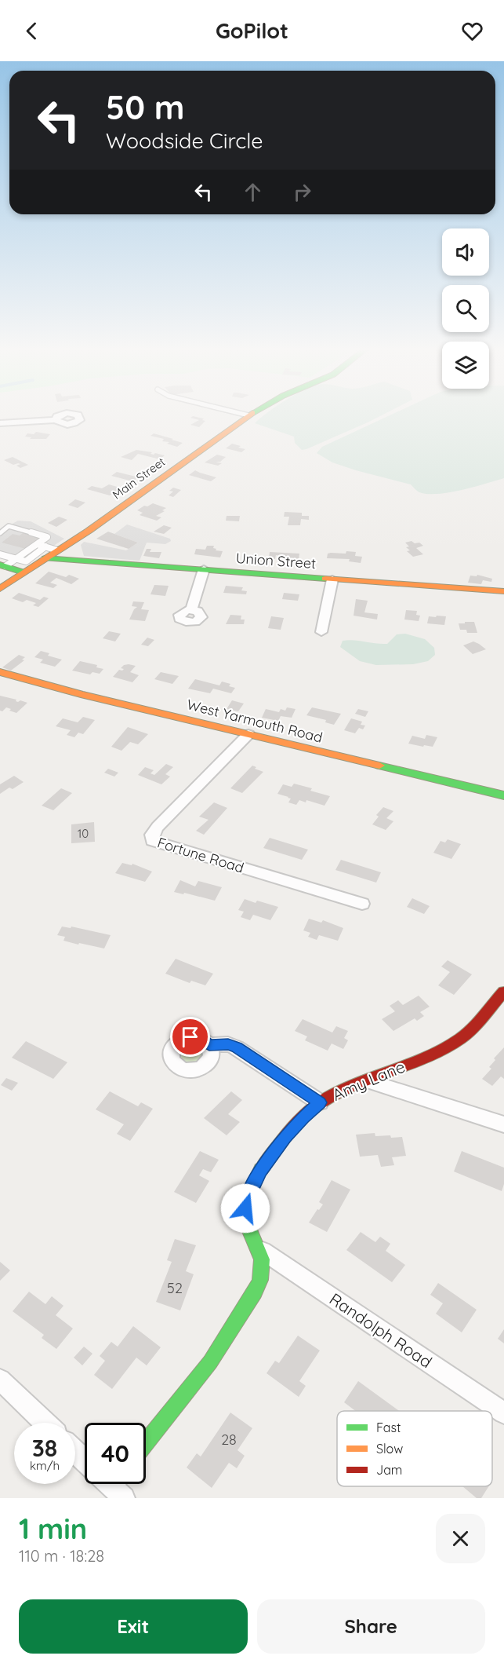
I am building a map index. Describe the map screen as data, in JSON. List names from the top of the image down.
{
  "streets": {
    "main road": [
      "Main Street",
      "Union Street",
      "West Yarmouth Road",
      "Amy Lane"
    ],
    "street": ["Fortune Road", "Randolph Road"]
  },
  "crossings": [
    ["Main Street", "Union Street"],
    ["West Yarmouth Road", "Fortune Road"],
    ["Amy Lane", "Randolph Road"]
  ],
  "house_numbers": ["10", "52", "28"],
  "legend": ["Fast", "Slow", "Jam"],
  "page": {
    "header": "GoPilot",
    "turn": ["50 m", "Woodside Circle"],
    "speed": "38 km/h",
    "limit": "40",
    "heading": ["1 min", "110 m · 18:28"],
    "buttons": ["Exit", "Share"]
  }
}
